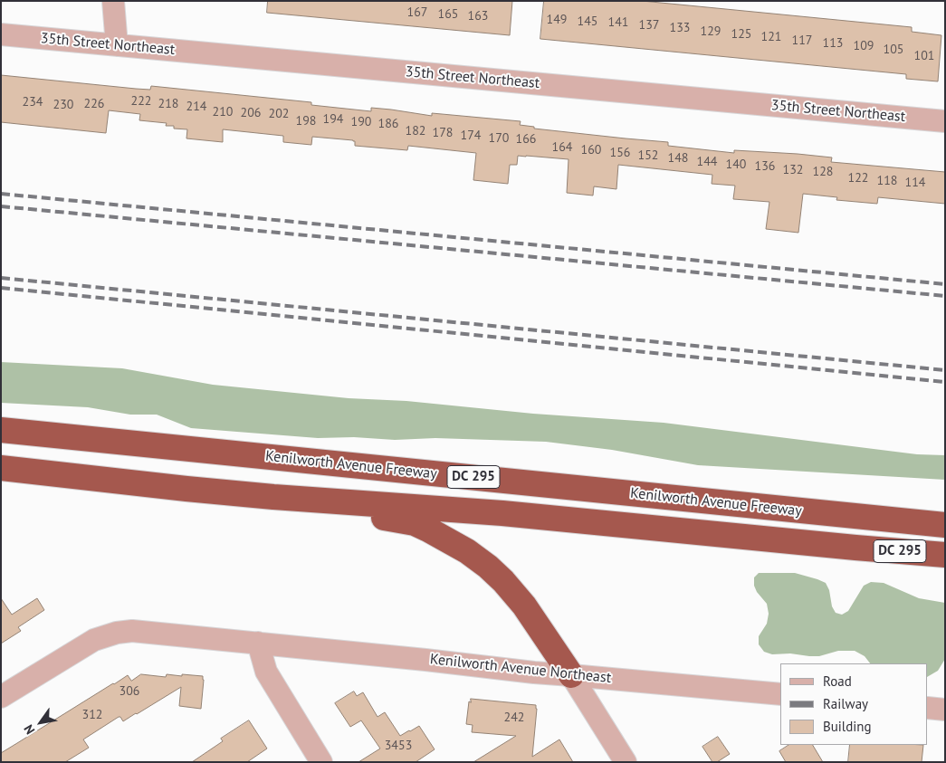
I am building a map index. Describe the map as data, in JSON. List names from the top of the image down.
{
  "streets": {
    "highway": ["Kenilworth Avenue Freeway", "DC 295"],
    "street": ["35th Street Northeast", "Kenilworth Avenue Northeast"]
  },
  "crossings": [
    ["Kenilworth Avenue Freeway", "DC 295"]
  ],
  "house_numbers": [
    "167",
    "165",
    "163",
    "149",
    "145",
    "141",
    "137",
    "133",
    "129",
    "125",
    "121",
    "117",
    "113",
    "109",
    "105",
    "101",
    "222",
    "234",
    "226",
    "218",
    "230",
    "214",
    "210",
    "206",
    "202",
    "194",
    "198",
    "190",
    "186",
    "182",
    "178",
    "174",
    "170",
    "166",
    "164",
    "160",
    "156",
    "152",
    "148",
    "144",
    "140",
    "136",
    "132",
    "128",
    "122",
    "118",
    "114",
    "306",
    "312",
    "242",
    "3453"
  ],
  "legend": ["Road", "Railway", "Building"],
  "north": "bottom left"
}
